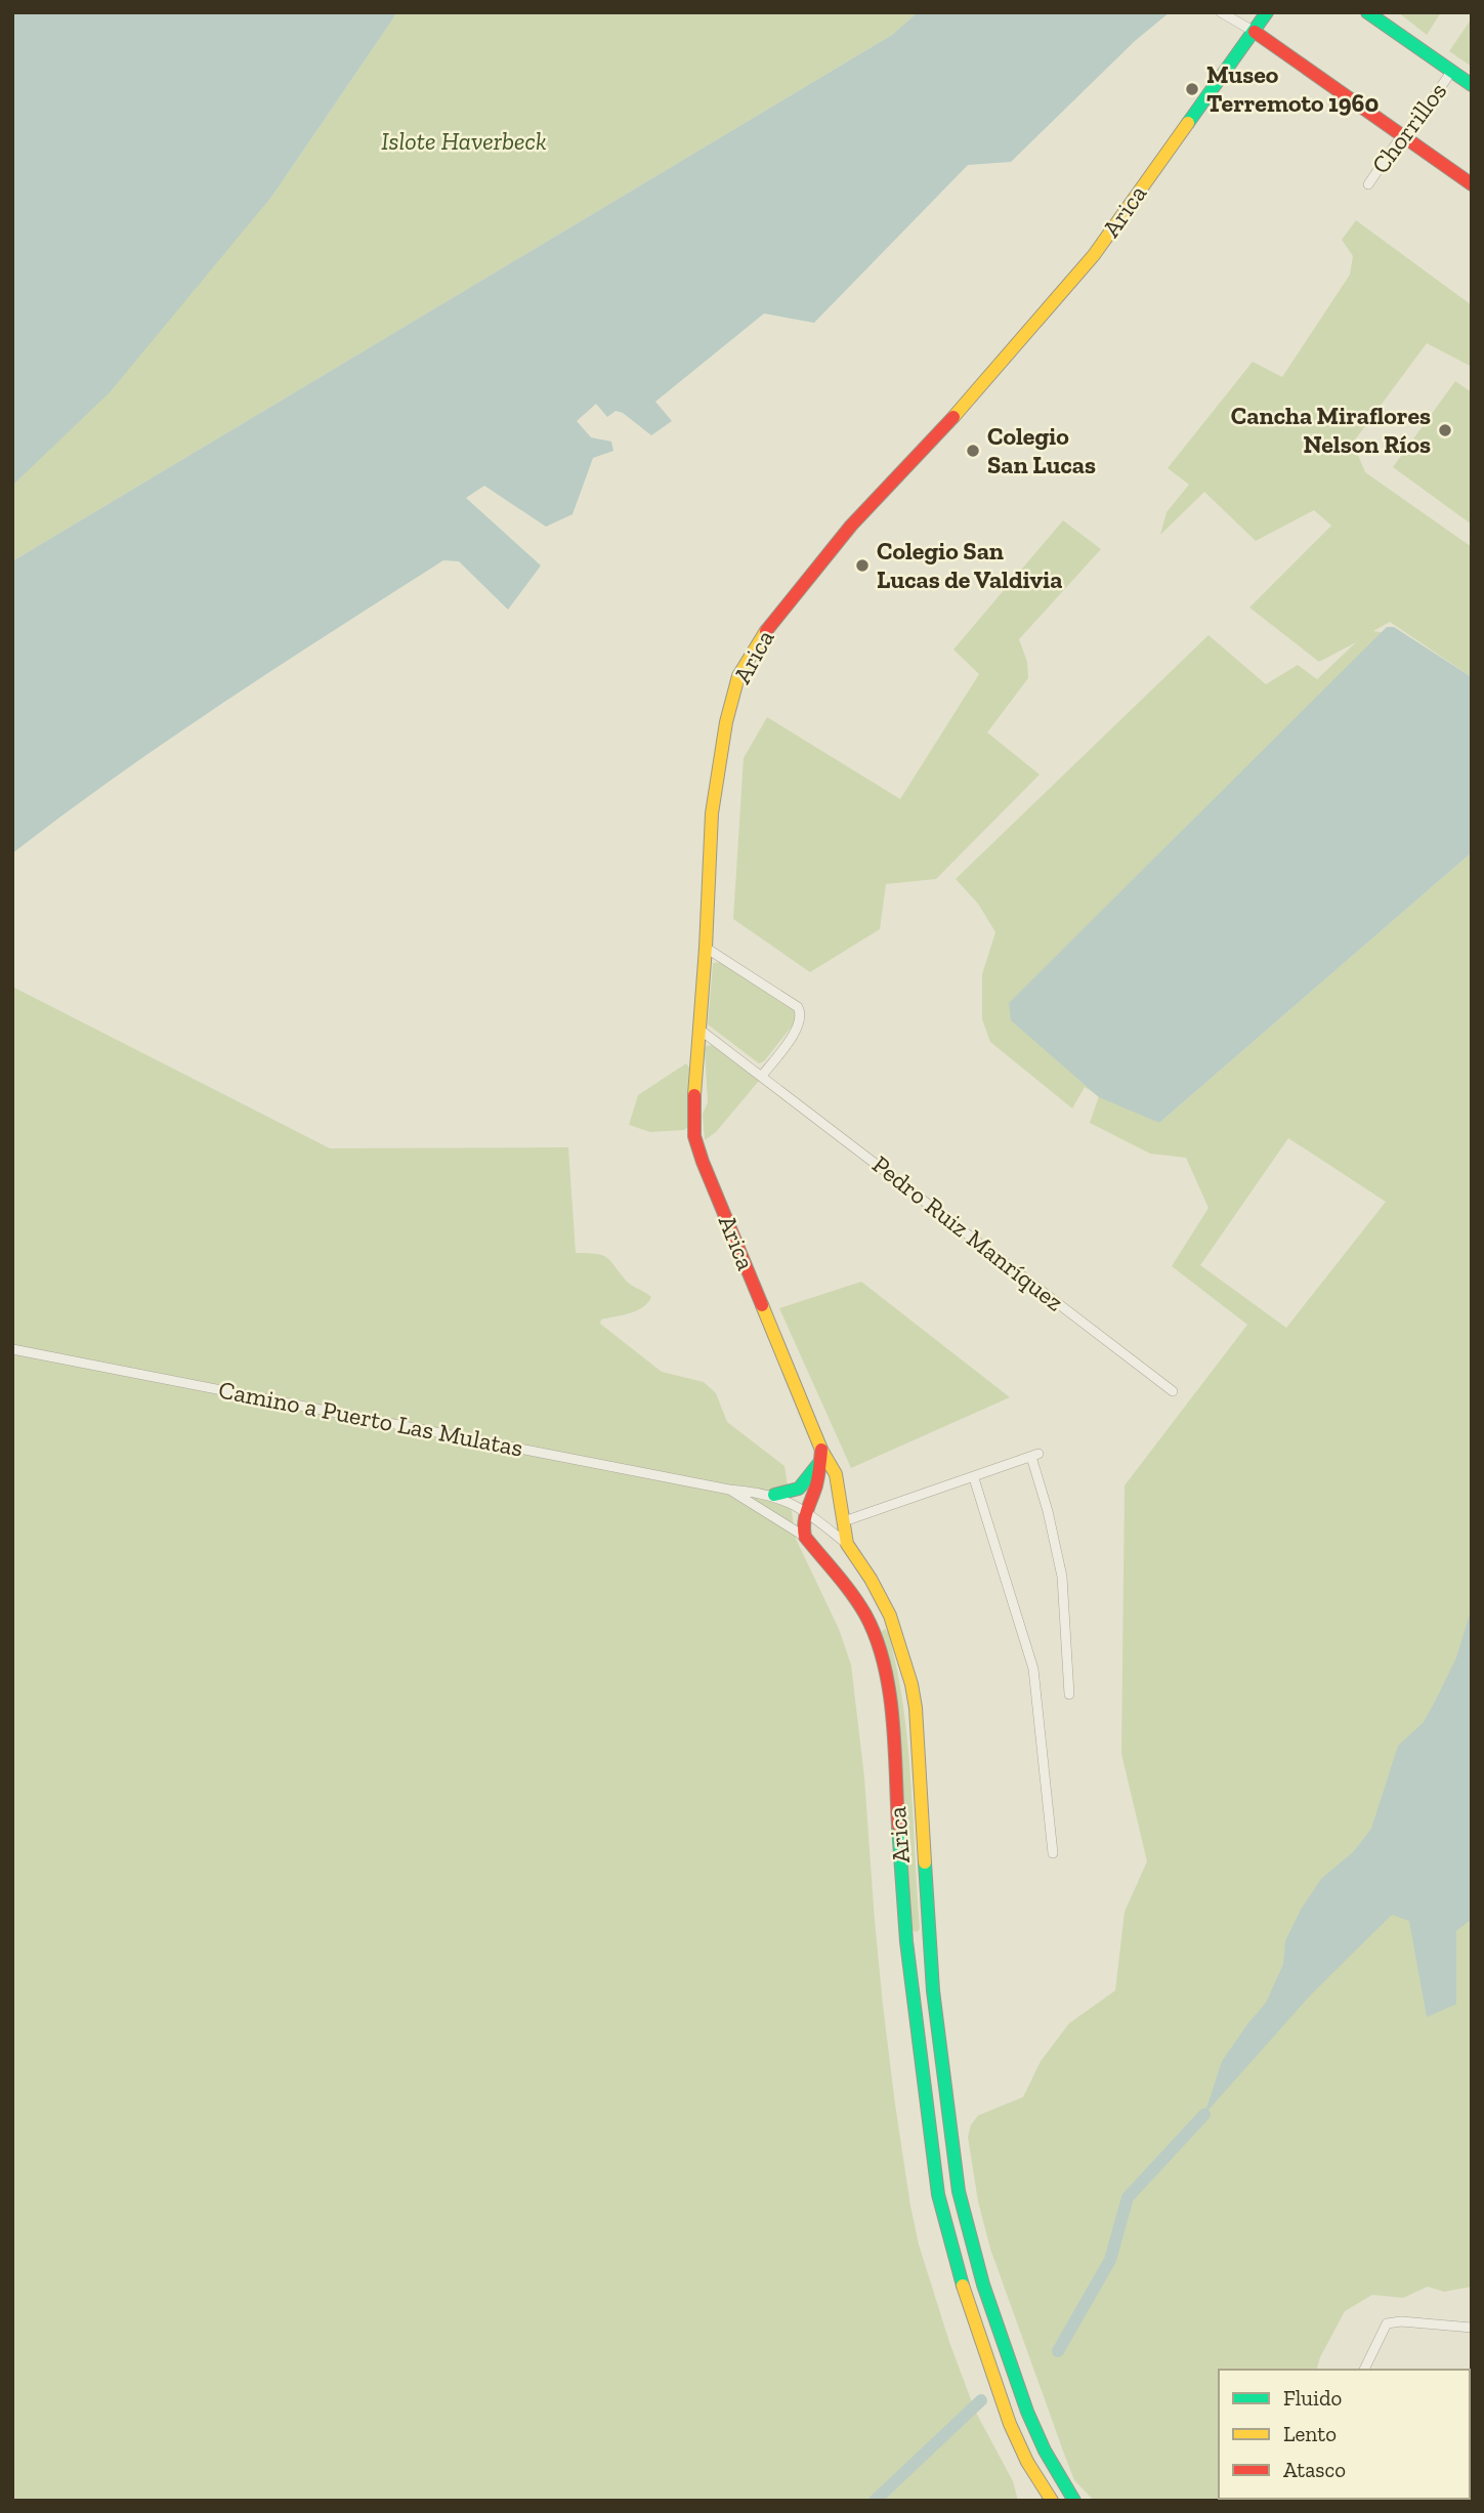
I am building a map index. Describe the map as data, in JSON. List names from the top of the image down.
{
  "streets": {
    "main road": ["Arica"],
    "street": ["Chorrillos", "Pedro Ruiz Manríquez", "Camino a Puerto Las Mulatas"]
  },
  "crossings": [
    ["Arica", "Pedro Ruiz Manríquez"],
    ["Arica", "Camino a Puerto Las Mulatas"]
  ],
  "parks": ["Islote Haverbeck"],
  "places": [
    "Museo Terremoto 1960",
    "Cancha Miraflores Nelson Ríos",
    "Colegio San Lucas",
    "Colegio San Lucas de Valdivia"
  ],
  "legend": ["Fluido", "Lento", "Atasco"]
}
